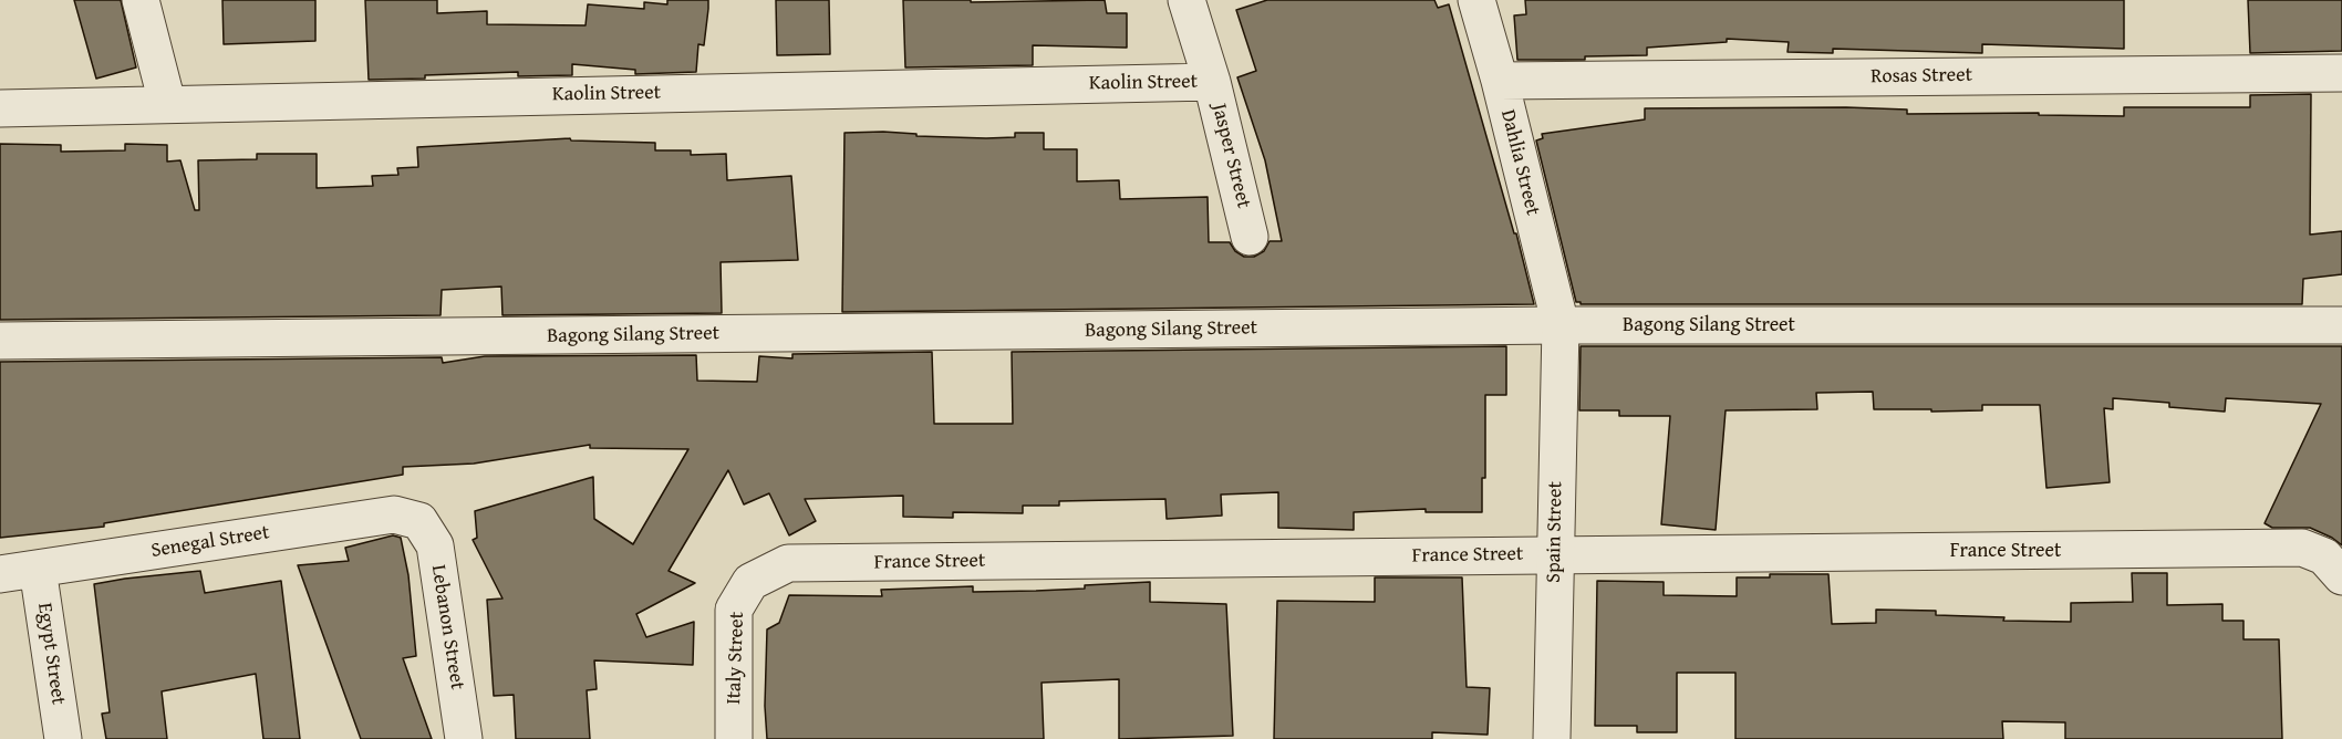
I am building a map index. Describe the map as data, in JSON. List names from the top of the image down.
{
  "streets": {
    "street": [
      "Rosas Street",
      "Kaolin Street",
      "Jasper Street",
      "Dahlia Street",
      "Bagong Silang Street",
      "Spain Street",
      "Senegal Street",
      "France Street",
      "Lebanon Street",
      "Egypt Street",
      "Italy Street"
    ]
  },
  "crossings": [
    ["Rosas Street", "Dahlia Street"],
    ["Kaolin Street", "Jasper Street"],
    ["Dahlia Street", "Bagong Silang Street"],
    ["Dahlia Street", "Spain Street"],
    ["Bagong Silang Street", "Spain Street"],
    ["Spain Street", "France Street"],
    ["Senegal Street", "Lebanon Street"],
    ["Senegal Street", "Egypt Street"],
    ["France Street", "Italy Street"]
  ]
}
